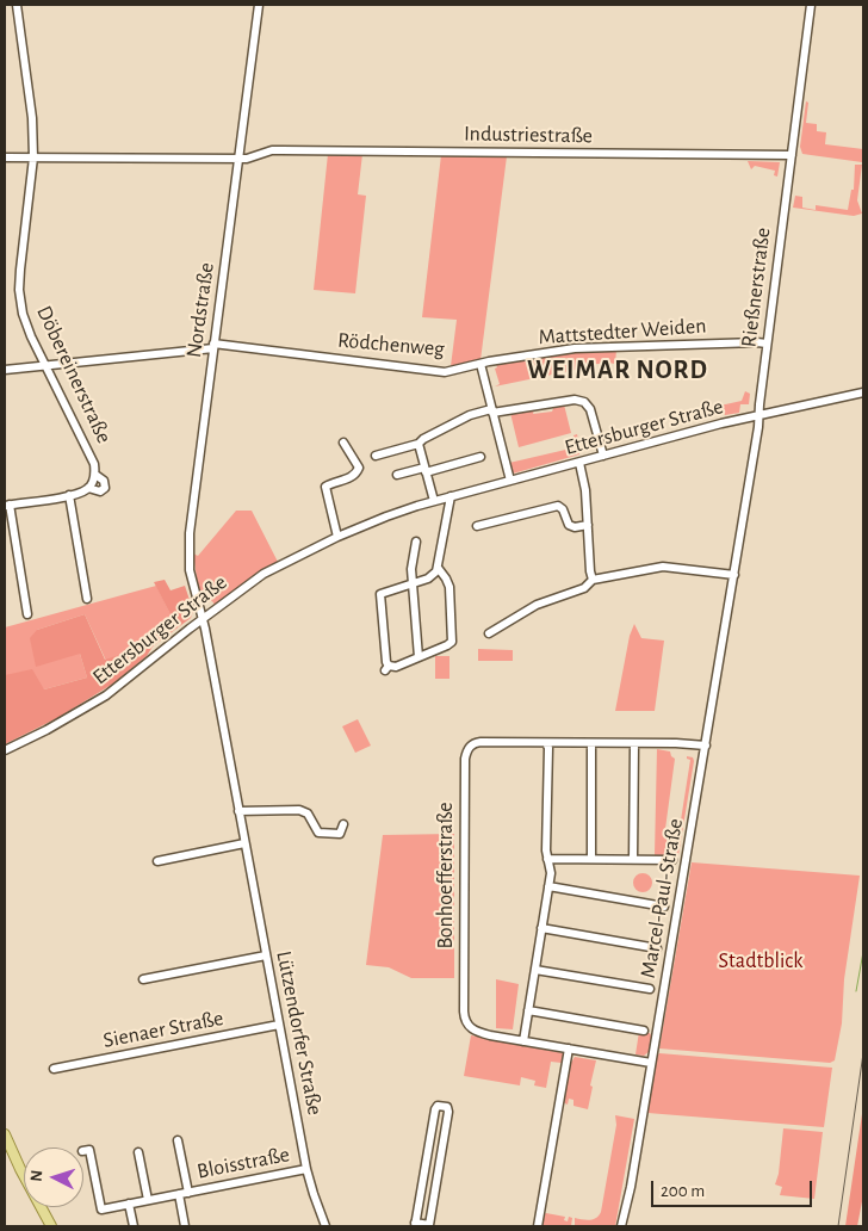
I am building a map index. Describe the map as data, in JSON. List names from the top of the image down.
{
  "streets": {
    "street": [
      "Industriestraße",
      "Rießnerstraße",
      "Nordstraße",
      "Mattstedter Weiden",
      "Rödchenweg",
      "Döbereinerstraße",
      "Ettersburger Straße",
      "Bonhoefferstraße",
      "Marcel-Paul-Straße",
      "Sienaer Straße",
      "Lützendorfer Straße",
      "Bloisstraße"
    ]
  },
  "crossings": [
    ["Industriestraße", "Rießnerstraße"],
    ["Industriestraße", "Nordstraße"],
    ["Industriestraße", "Döbereinerstraße"],
    ["Rießnerstraße", "Mattstedter Weiden"],
    ["Rießnerstraße", "Ettersburger Straße"],
    ["Rießnerstraße", "Marcel-Paul-Straße"],
    ["Nordstraße", "Rödchenweg"],
    ["Nordstraße", "Ettersburger Straße"],
    ["Nordstraße", "Lützendorfer Straße"],
    ["Mattstedter Weiden", "Rödchenweg"],
    ["Rödchenweg", "Döbereinerstraße"],
    ["Ettersburger Straße", "Lützendorfer Straße"],
    ["Bonhoefferstraße", "Marcel-Paul-Straße"],
    ["Sienaer Straße", "Lützendorfer Straße"],
    ["Lützendorfer Straße", "Bloisstraße"]
  ],
  "districts": ["WEIMAR NORD"],
  "parks": ["Stadtblick"],
  "scale_bar": "200 m",
  "north": "left"
}
